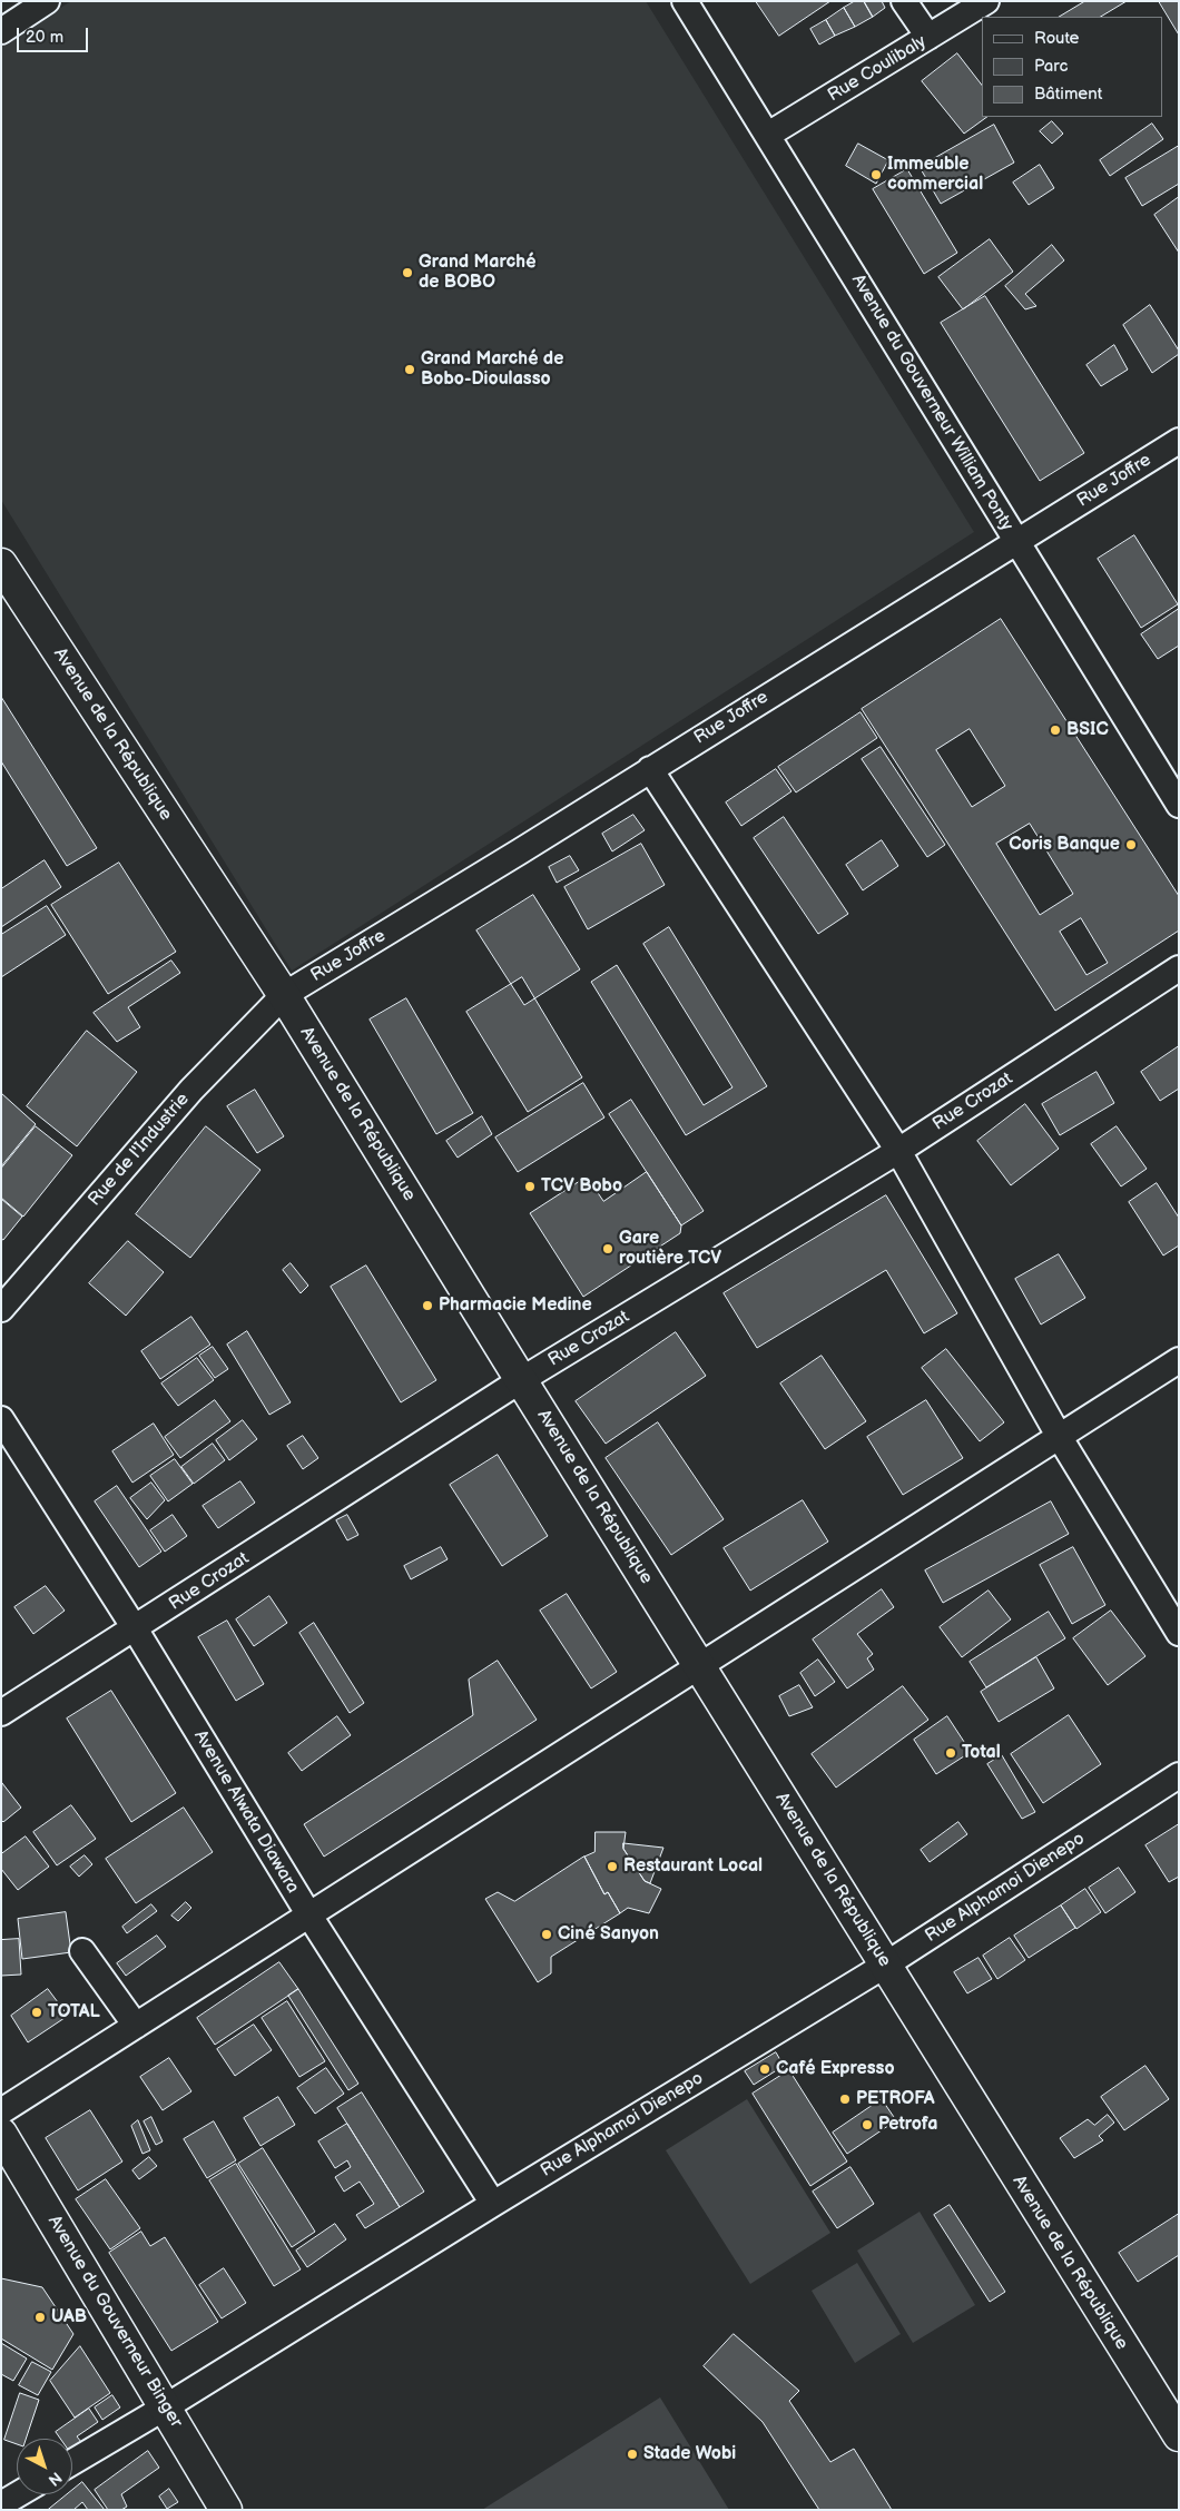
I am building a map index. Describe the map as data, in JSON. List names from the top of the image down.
{
  "streets": {
    "street": [
      "Rue Coulibaly",
      "Avenue du Gouverneur William Ponty",
      "Rue Joffre",
      "Avenue de la République",
      "Rue Crozat",
      "Rue de l'Industrie",
      "Avenue Alwata Diawara",
      "Rue Alphamoi Dienepo",
      "Avenue du Gouverneur Binger"
    ]
  },
  "crossings": [
    ["Rue Coulibaly", "Avenue du Gouverneur William Ponty"],
    ["Avenue du Gouverneur William Ponty", "Rue Joffre"],
    ["Rue Joffre", "Avenue de la République"],
    ["Rue Joffre", "Rue de l'Industrie"],
    ["Avenue de la République", "Rue Crozat"],
    ["Avenue de la République", "Rue de l'Industrie"],
    ["Avenue de la République", "Rue Alphamoi Dienepo"],
    ["Rue Crozat", "Avenue Alwata Diawara"],
    ["Avenue Alwata Diawara", "Rue Alphamoi Dienepo"],
    ["Rue Alphamoi Dienepo", "Avenue du Gouverneur Binger"]
  ],
  "places": [
    "Immeuble commercial",
    "Grand Marché de BOBO",
    "Grand Marché de Bobo-Dioulasso",
    "BSIC",
    "Coris Banque",
    "TCV Bobo",
    "Gare routière TCV",
    "Pharmacie Medine",
    "Total",
    "Restaurant Local",
    "Ciné Sanyon",
    "TOTAL",
    "Café Expresso",
    "PETROFA",
    "Petrofa",
    "UAB",
    "Stade Wobi"
  ],
  "legend": ["Route", "Parc", "Bâtiment"],
  "scale_bar": "20 m",
  "north": "bottom right"
}
